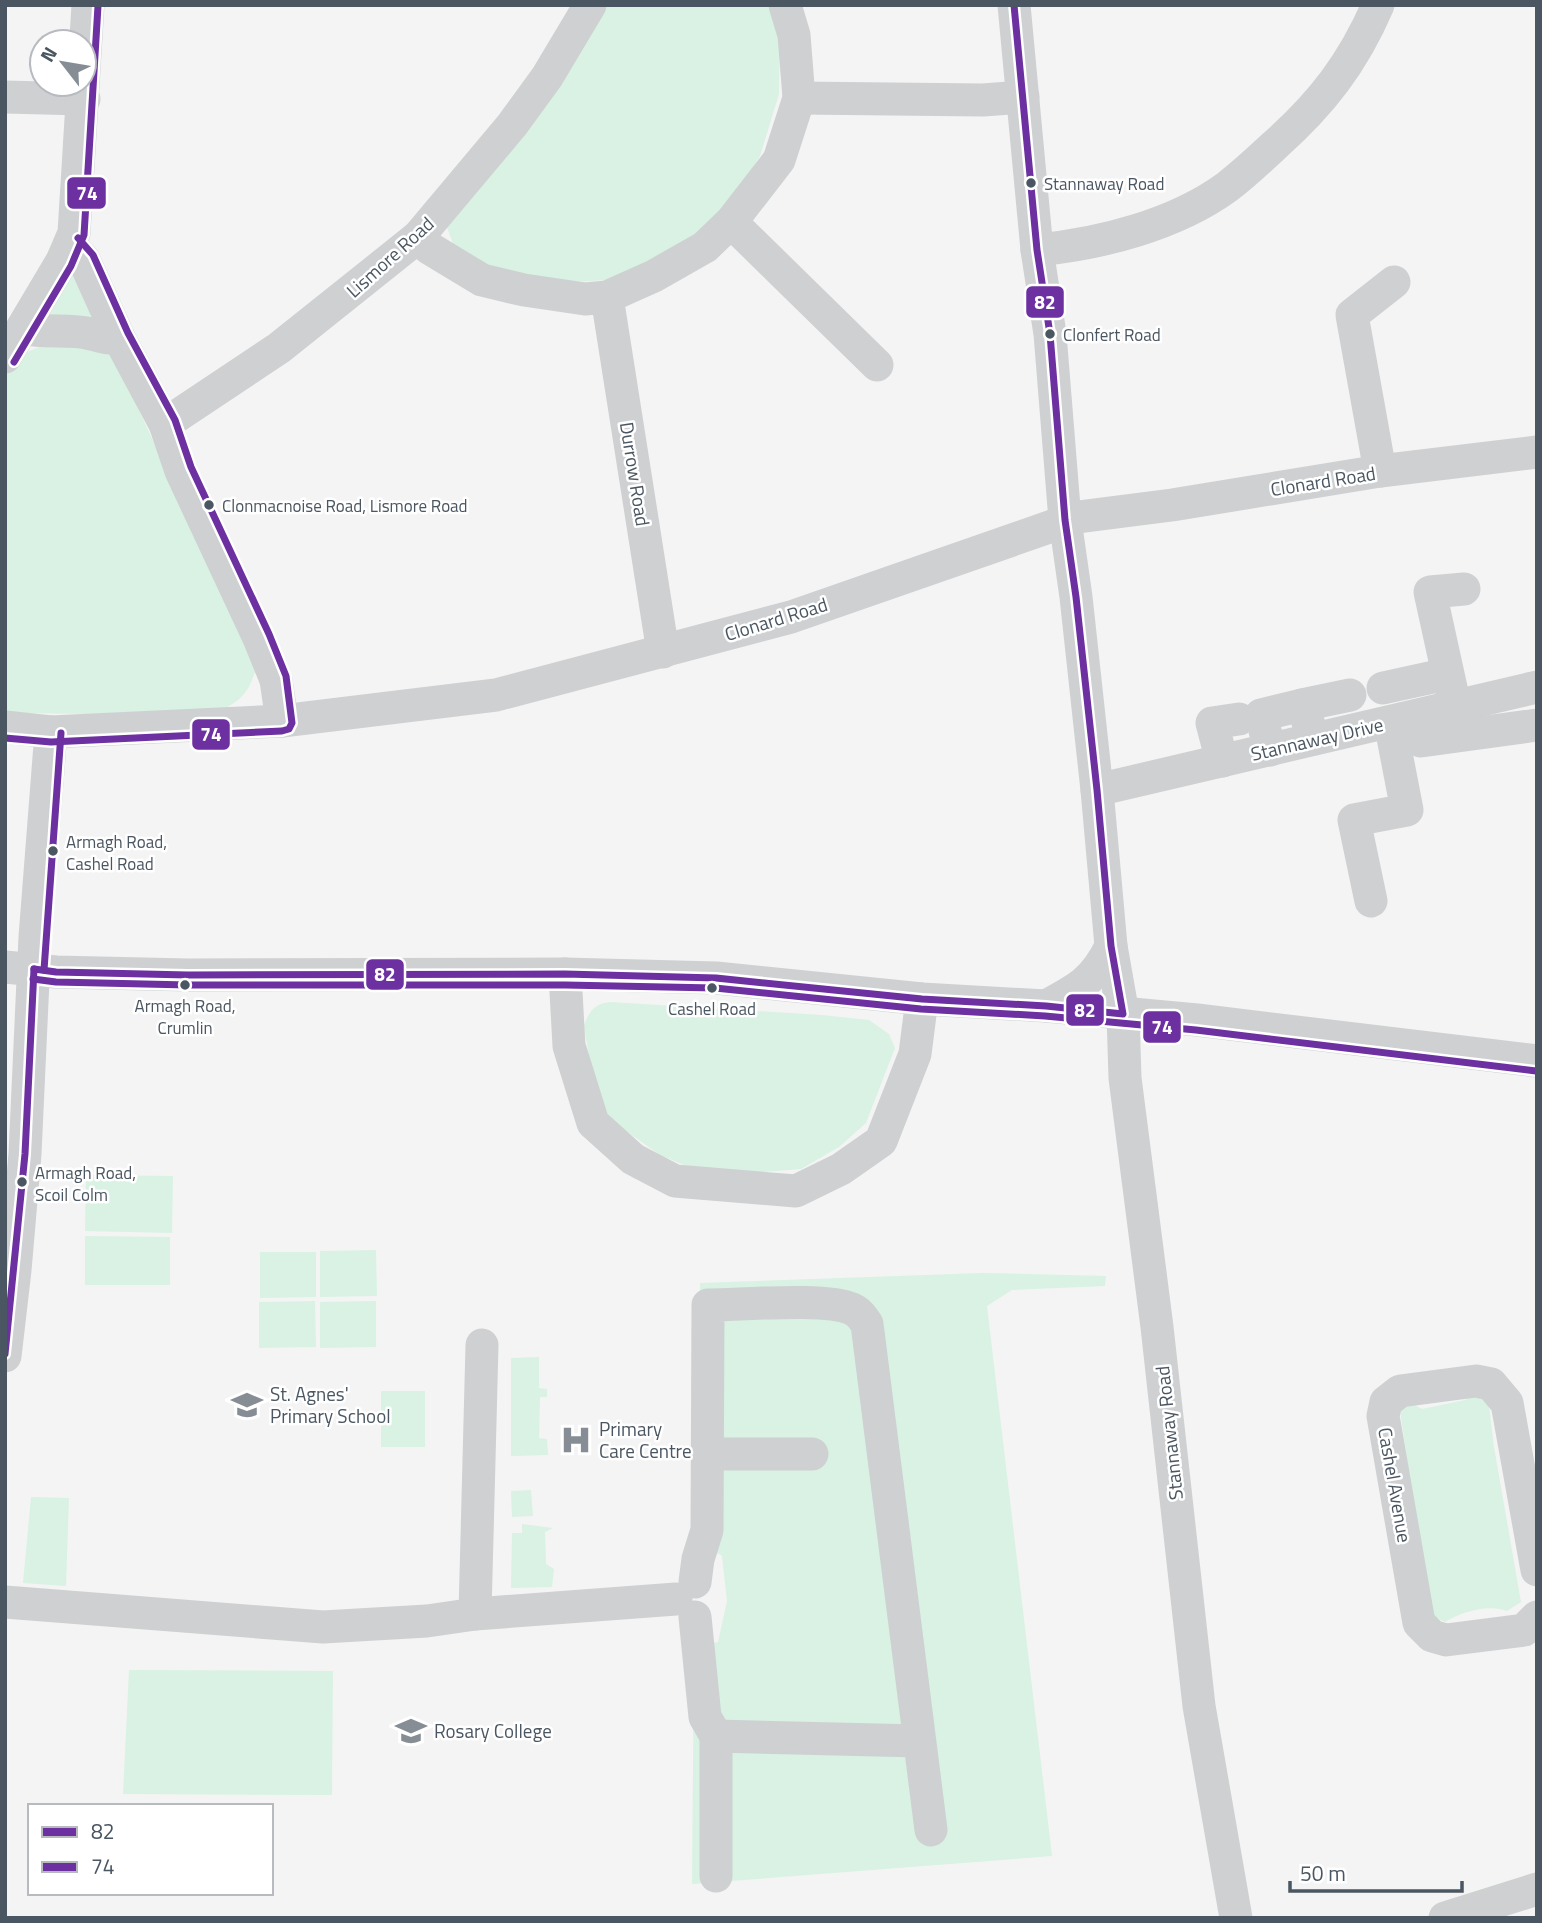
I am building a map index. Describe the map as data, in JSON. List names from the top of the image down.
{
  "streets": {
    "street": [
      "Lismore Road",
      "Durrow Road",
      "Clonard Road",
      "Stannaway Drive",
      "Stannaway Road",
      "Cashel Avenue"
    ]
  },
  "crossings": [
    ["Durrow Road", "Clonard Road"],
    ["Clonard Road", "Stannaway Road"],
    ["Stannaway Drive", "Stannaway Road"]
  ],
  "places": {
    "other": [
      "Stannaway Road",
      "Clonfert Road",
      "Clonmacnoise Road, Lismore Road",
      "Armagh Road, Cashel Road",
      "Armagh Road, Crumlin",
      "Cashel Road",
      "Armagh Road, Scoil Colm"
    ],
    "school or university": ["St. Agnes' Primary School", "Rosary College"],
    "hospital": ["Primary Care Centre"]
  },
  "lines": ["transit line 82", "transit line 74"],
  "legend": ["82", "74"],
  "scale_bar": "50 m",
  "north": "top left"
}
